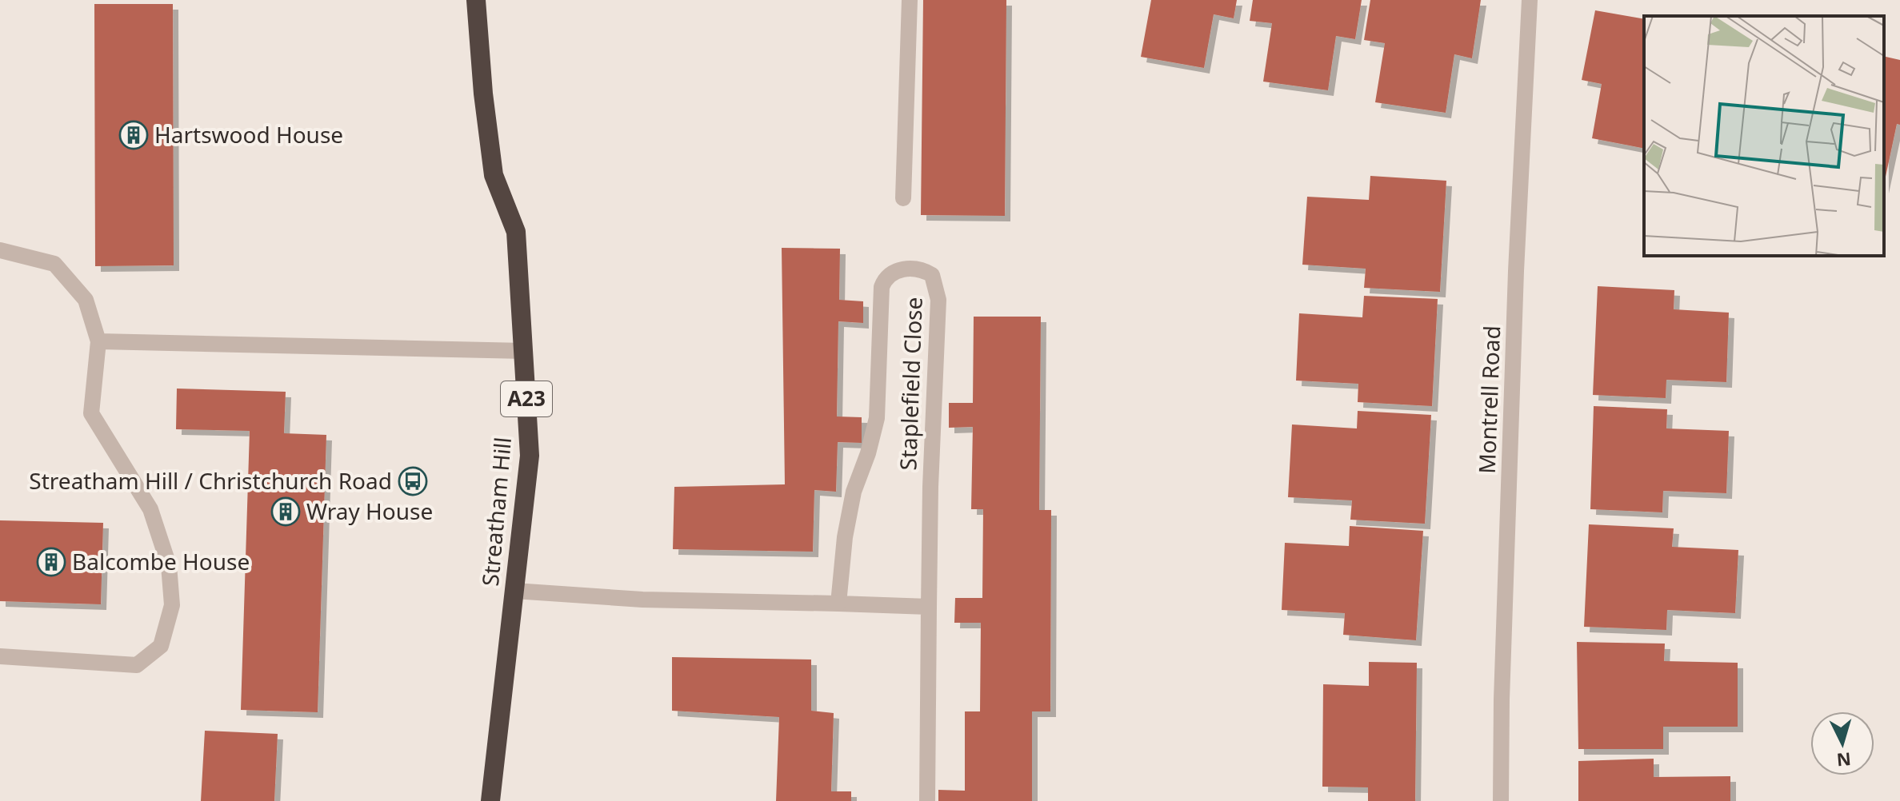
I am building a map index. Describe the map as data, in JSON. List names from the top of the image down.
{
  "streets": {
    "highway": ["A23", "Streatham Hill"],
    "street": ["Staplefield Close", "Montrell Road"]
  },
  "places": {
    "building": ["Hartswood House", "Wray House", "Balcombe House"],
    "bus stop": ["Streatham Hill / Christchurch Road"]
  },
  "north": "bottom"
}
